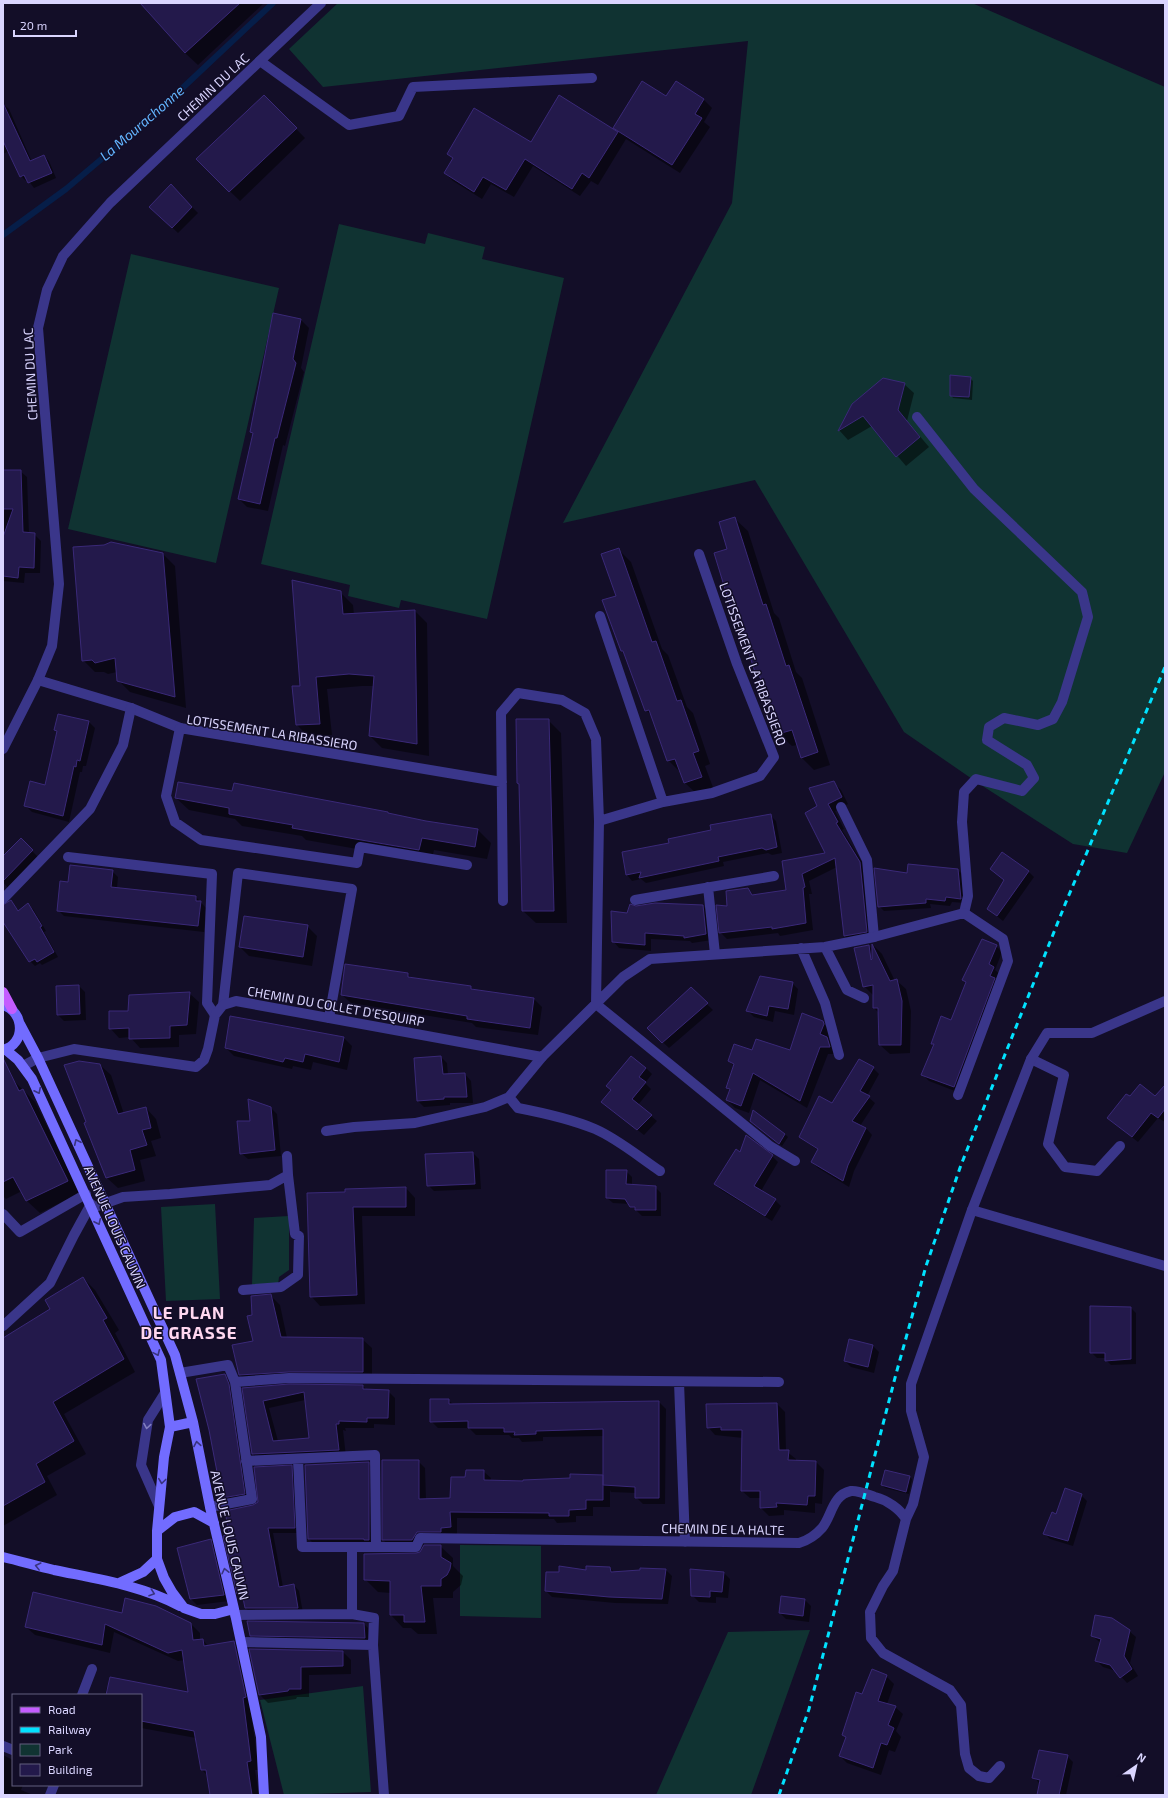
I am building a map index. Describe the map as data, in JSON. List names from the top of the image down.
{
  "streets": {
    "street": [
      "CHEMIN DU LAC",
      "LOTISSEMENT LA RIBASSIERO",
      "CHEMIN DU COLLET D'ESQUIRP",
      "AVENUE LOUIS CAUVIN",
      "CHEMIN DE LA HALTE"
    ]
  },
  "districts": ["LE PLAN DE GRASSE"],
  "water": ["La Mourachonne"],
  "legend": [
    "Road",
    "Railway",
    "Park",
    "Building"
  ],
  "scale_bar": "20 m",
  "north": "top right"
}
